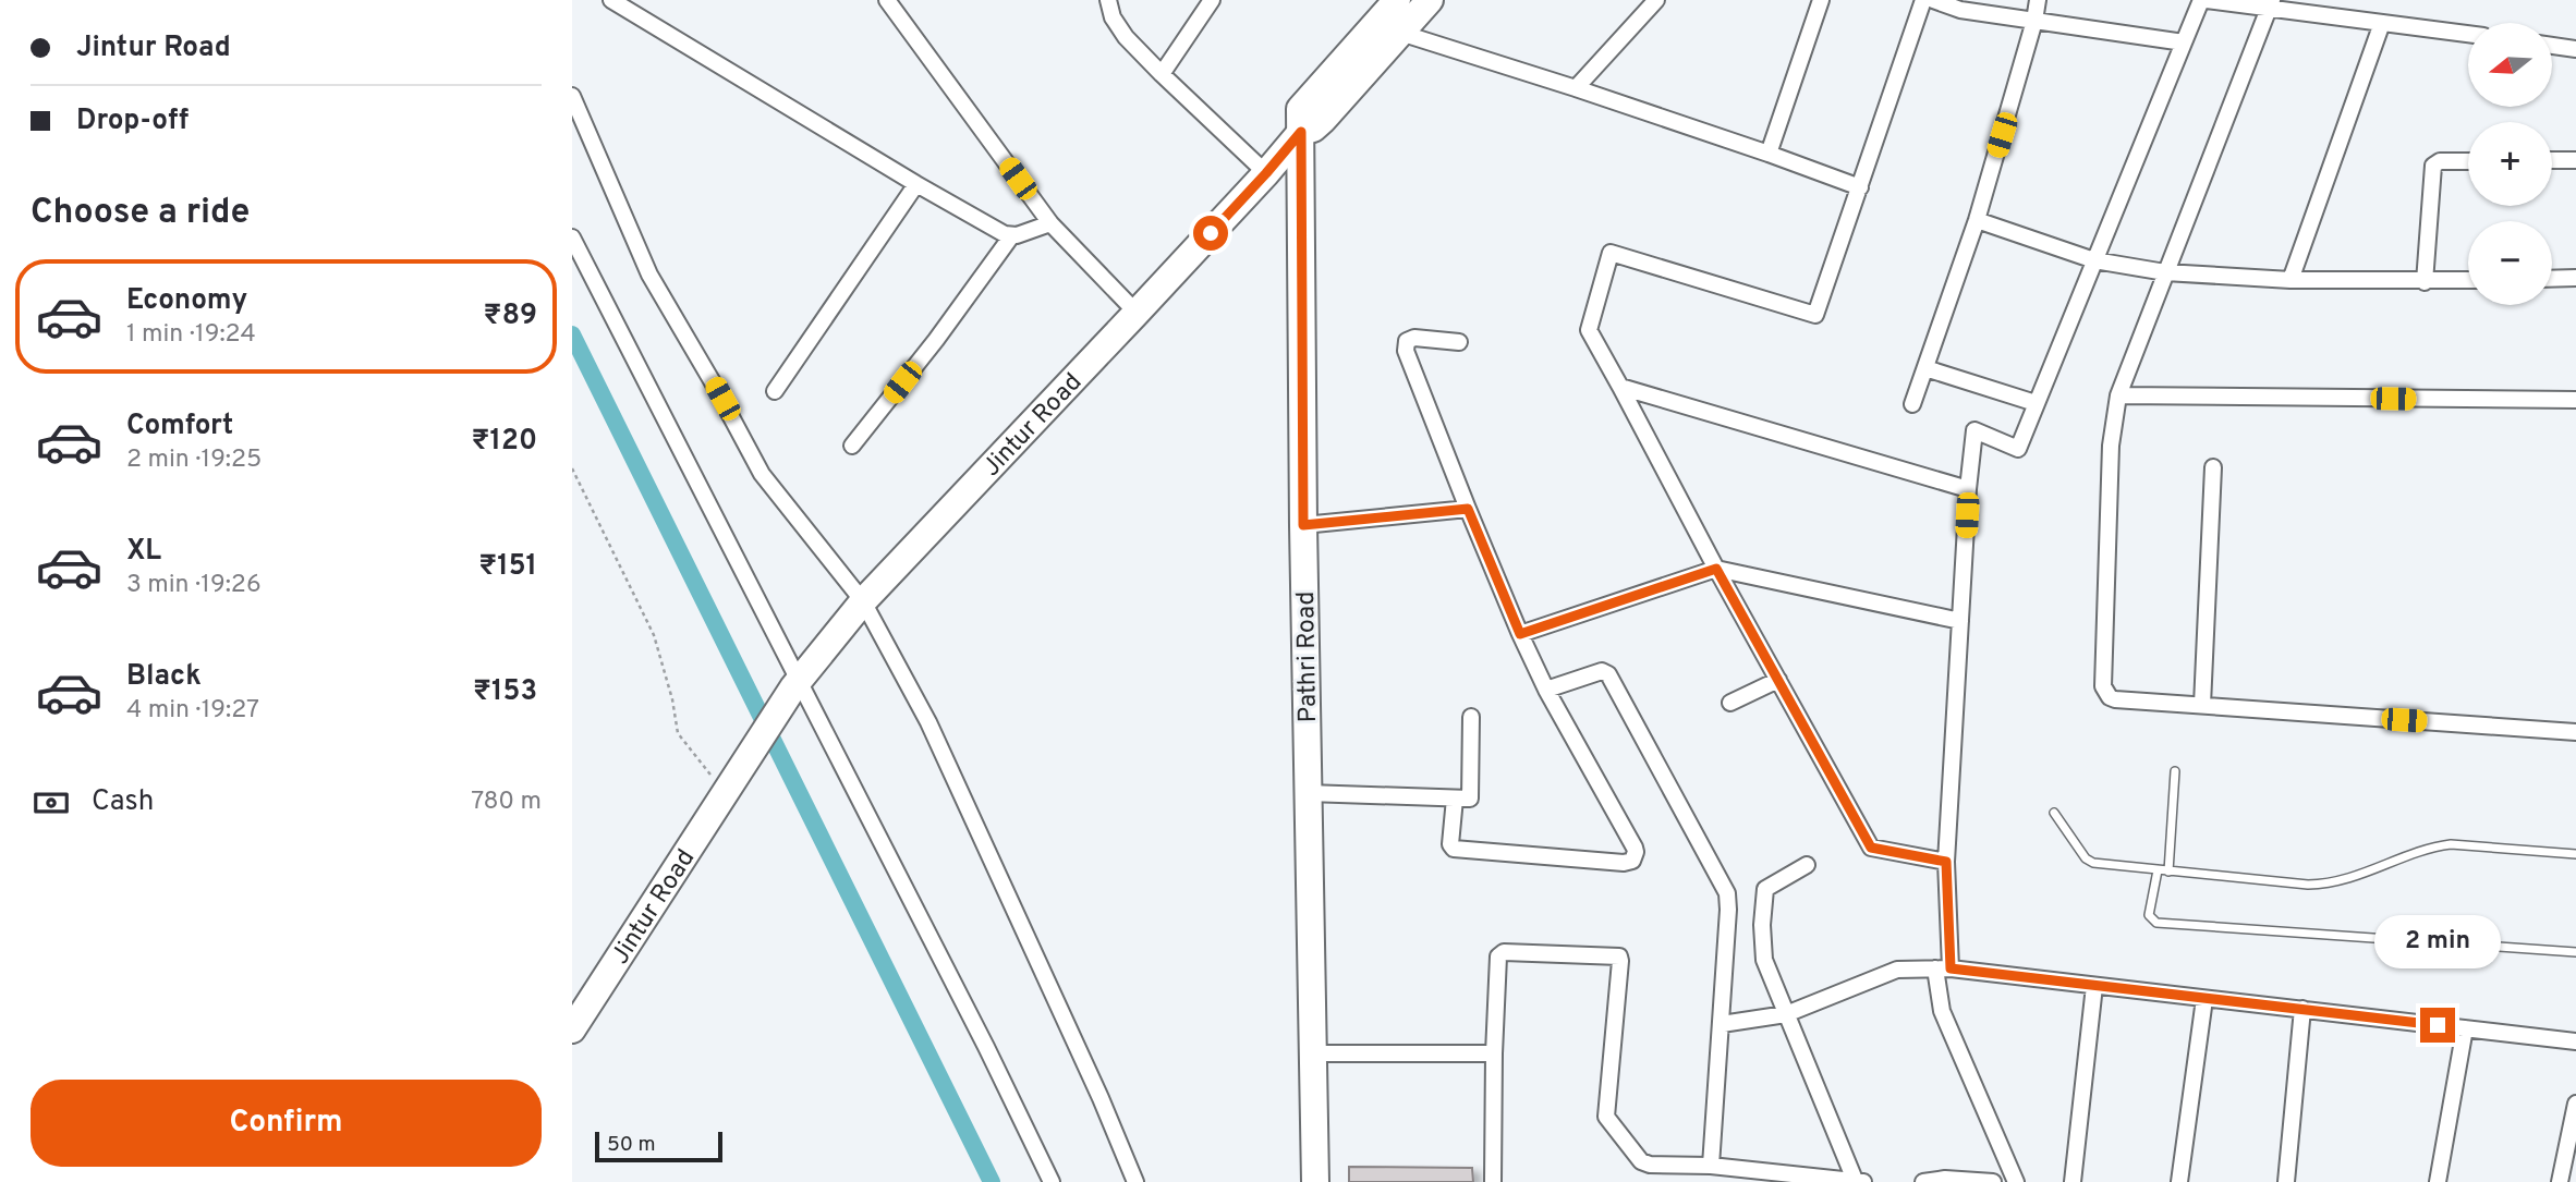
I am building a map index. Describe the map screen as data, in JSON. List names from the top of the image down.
{
  "streets": {
    "highway": ["Jintur Road", "Pathri Road"]
  },
  "crossings": [
    ["Jintur Road", "Pathri Road"]
  ],
  "scale_bar": "50 m",
  "north": "left",
  "page": {
    "banner": ["Jintur Road", "Drop-off"],
    "map_buttons": ["+", "−"],
    "heading": "Choose a ride",
    "list": [
      {
        "name": "Economy",
        "note": "1 min · 19:24",
        "value": "₹89"
      },
      {
        "name": "Comfort",
        "note": "2 min · 19:25",
        "value": "₹120"
      },
      {
        "name": "XL",
        "note": "3 min · 19:26",
        "value": "₹151"
      },
      {
        "name": "Black",
        "note": "4 min · 19:27",
        "value": "₹153"
      }
    ],
    "pay": ["Cash", "780 m"],
    "bubble": "2 min",
    "buttons": "Confirm",
    "scale": "50 m"
  }
}
